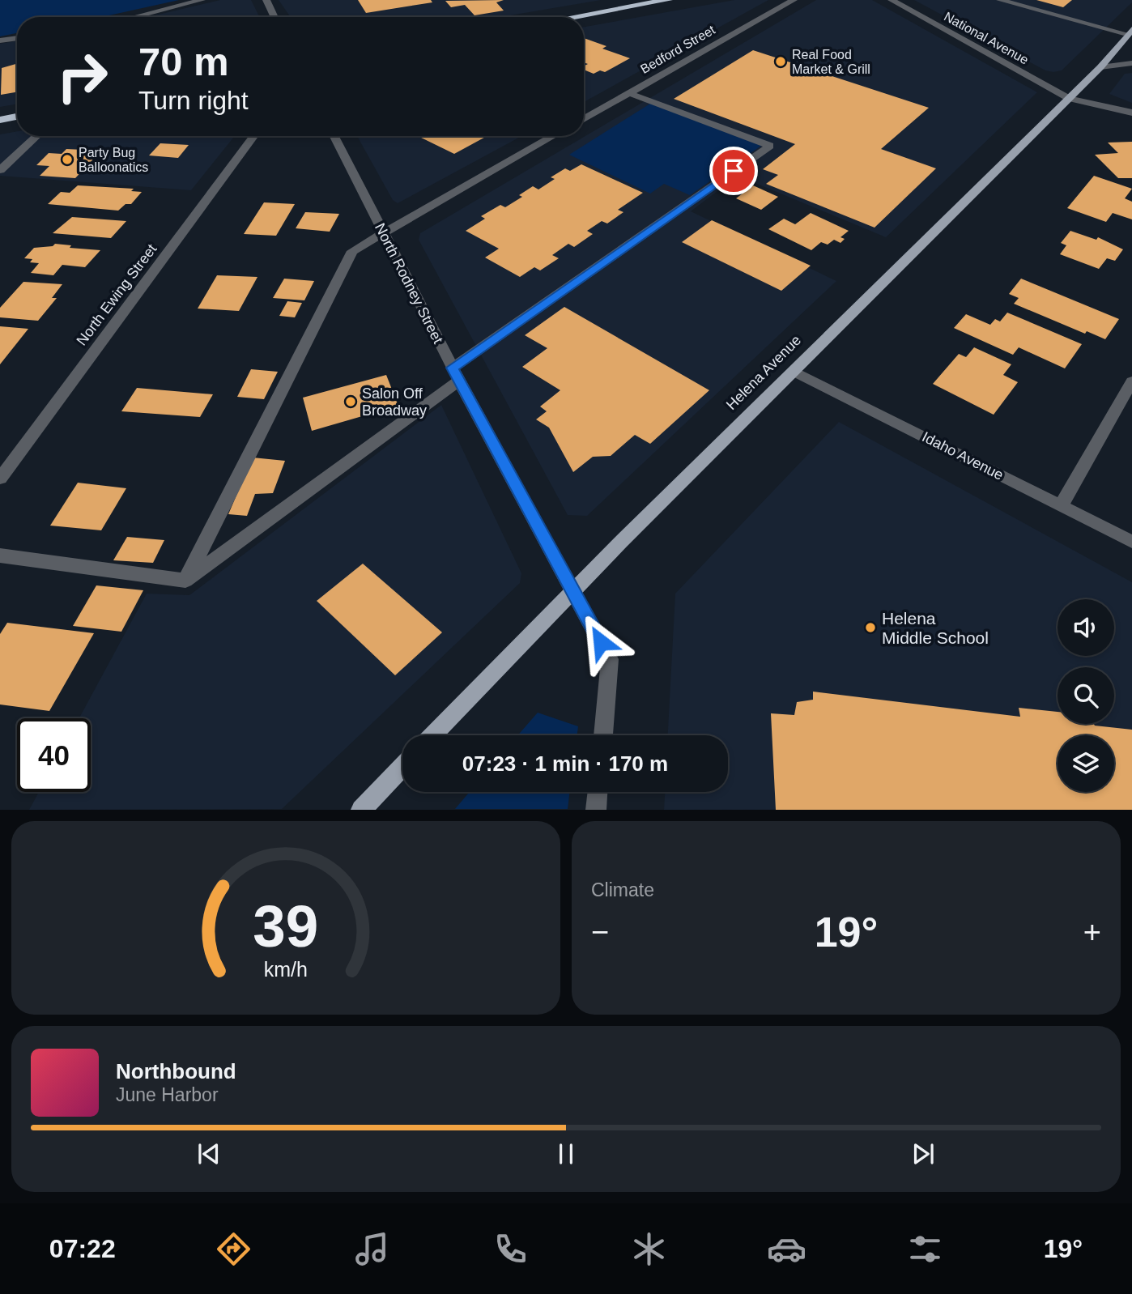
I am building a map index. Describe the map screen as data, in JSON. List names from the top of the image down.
{
  "streets": {
    "main road": ["Helena Avenue"],
    "street": [
      "National Avenue",
      "Bedford Street",
      "North Rodney Street",
      "North Ewing Street",
      "Idaho Avenue"
    ]
  },
  "crossings": [
    ["National Avenue", "Helena Avenue"],
    ["North Rodney Street", "Helena Avenue"],
    ["Helena Avenue", "Idaho Avenue"]
  ],
  "places": [
    "Real Food Market & Grill",
    "Party Bug Balloonatics",
    "Salon Off Broadway",
    "Helena Middle School"
  ],
  "page": {
    "turn": ["70 m", "Turn right"],
    "limit": "40",
    "trip": "07:23 · 1 min · 170 m",
    "tile": "Climate",
    "heat": ["−", "19°", "+"],
    "song": ["Northbound", "June Harbor"],
    "tabs": ["07:22", "19°"],
    "gauge": ["39", "km/h"]
  }
}
